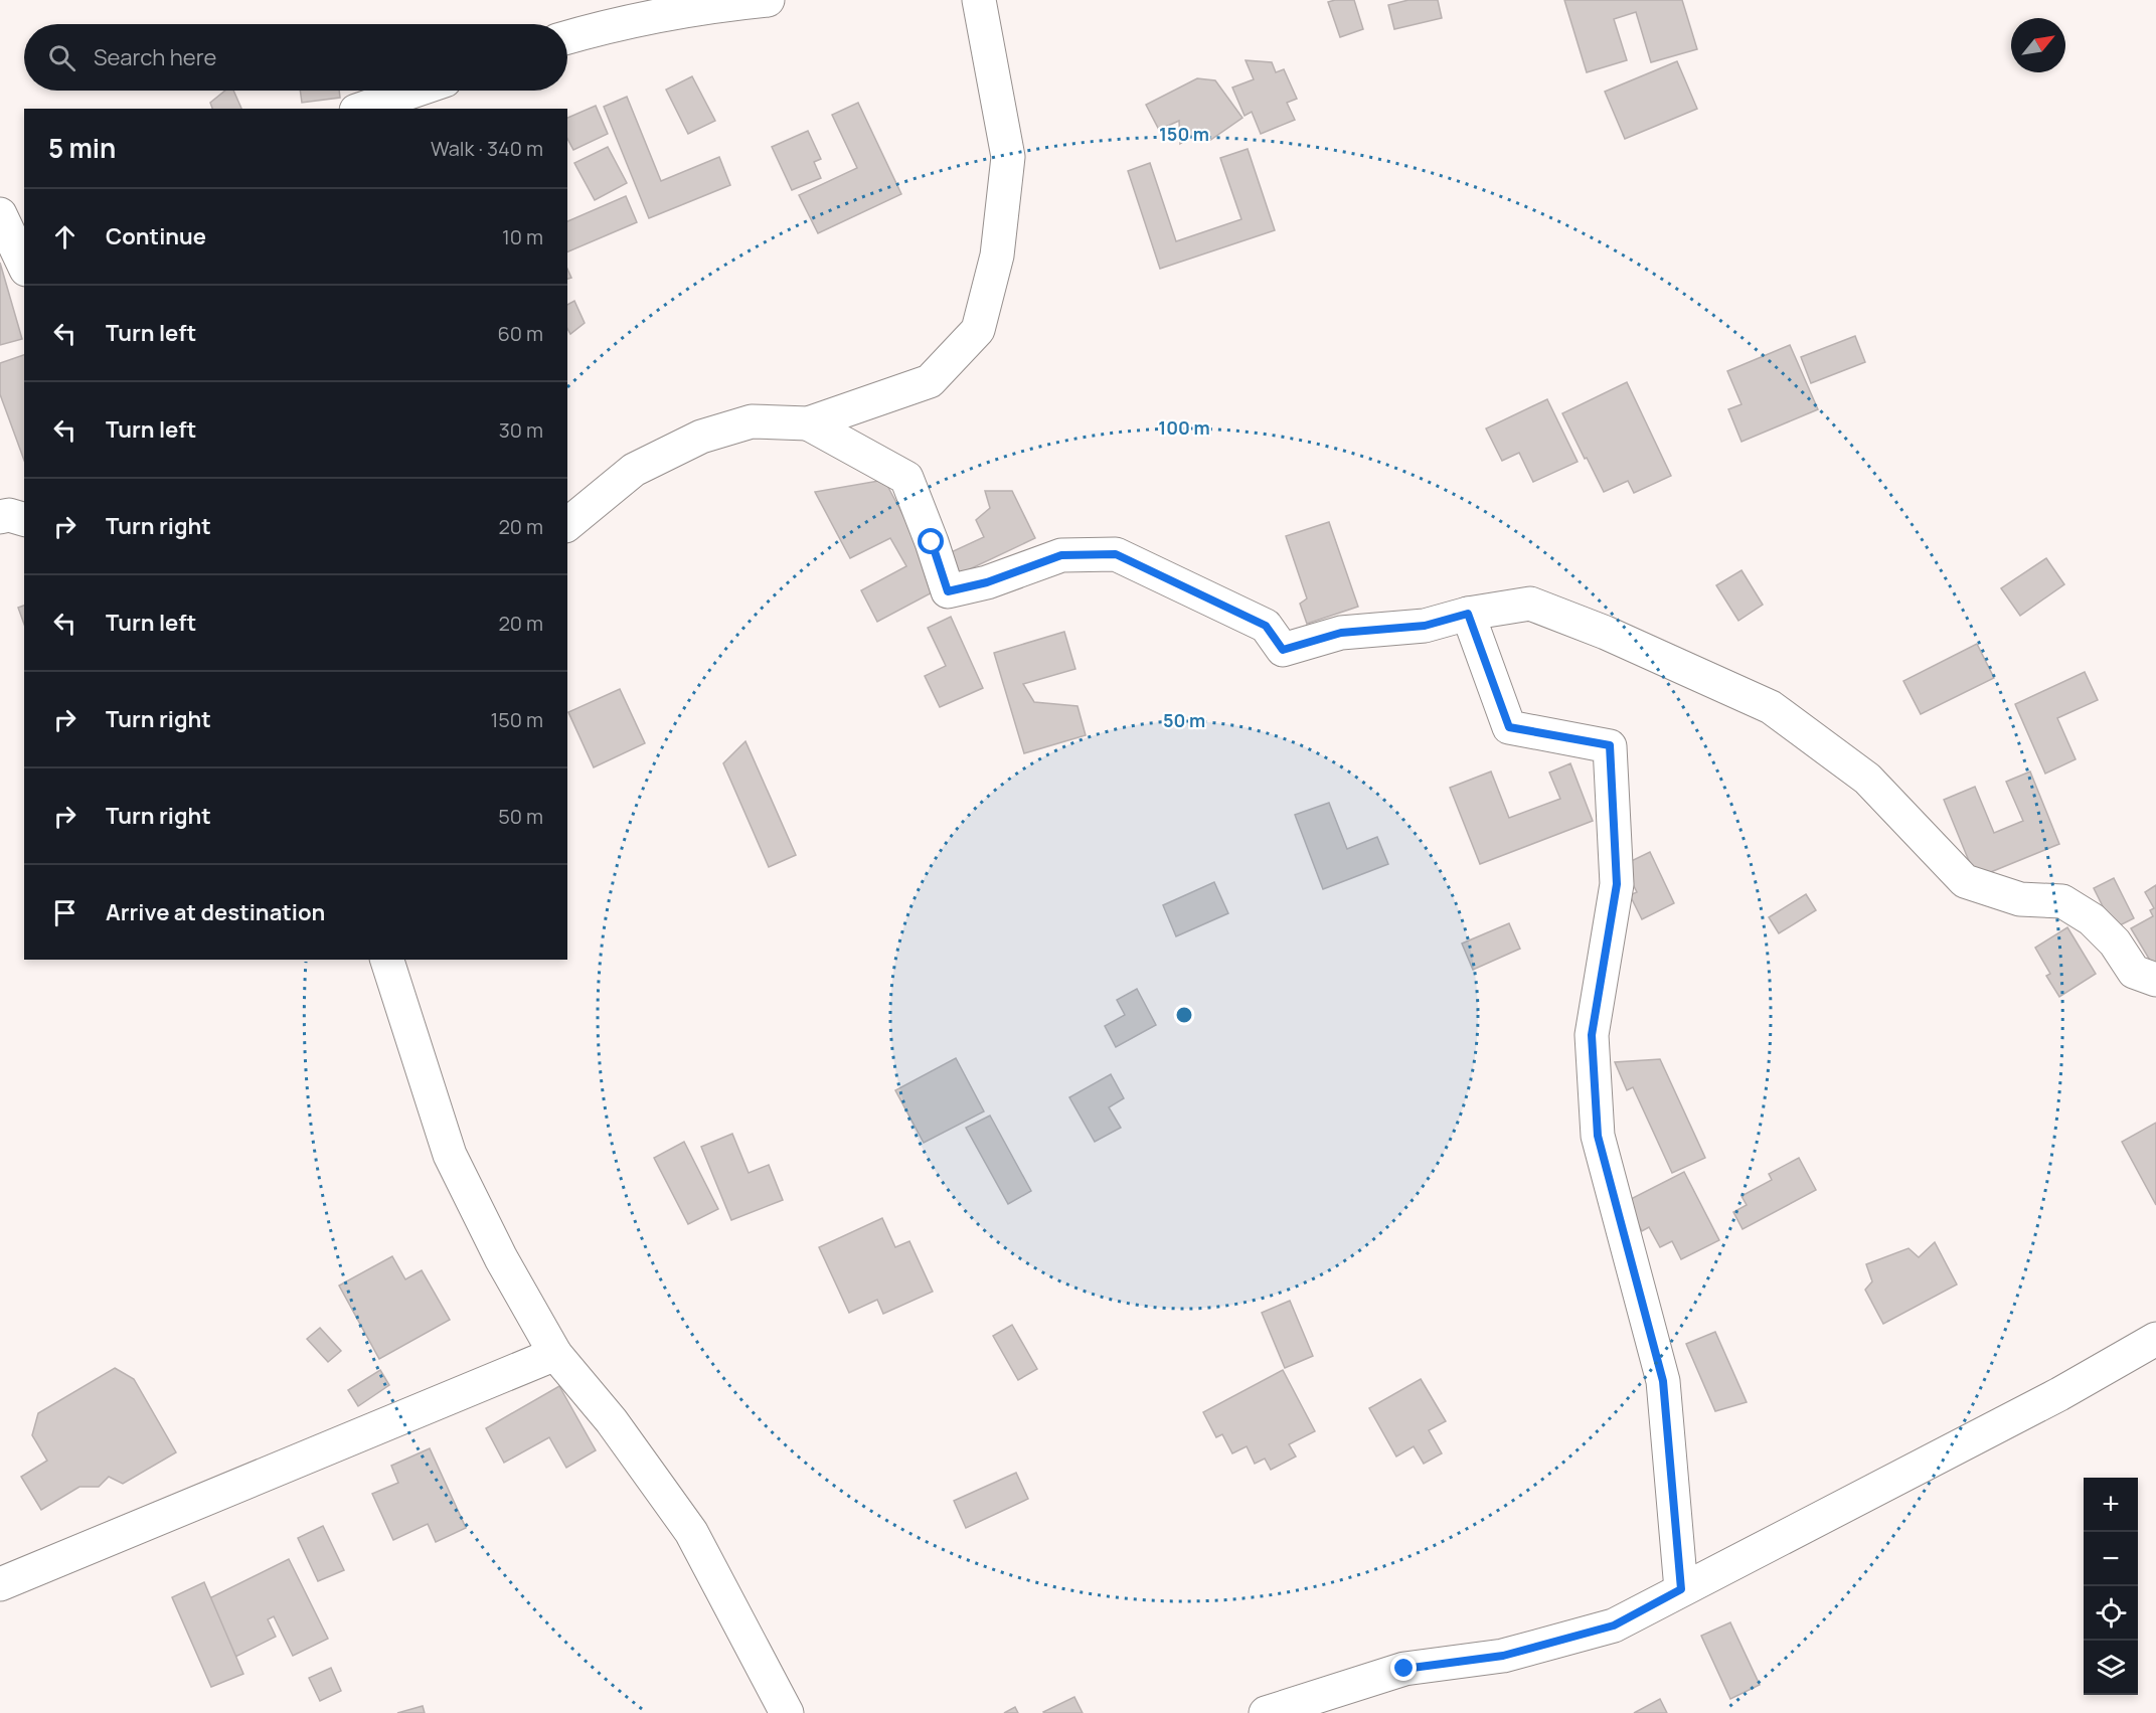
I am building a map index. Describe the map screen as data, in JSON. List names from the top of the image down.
{
  "north": "top right",
  "page": {
    "search": "Search here",
    "heading": ["5 min", "Walk · 340 m"],
    "list": [
      ["Continue", "10 m"],
      ["Turn left", "60 m"],
      ["Turn left", "30 m"],
      ["Turn right", "20 m"],
      ["Turn left", "20 m"],
      ["Turn right", "150 m"],
      ["Turn right", "50 m"],
      "Arrive at destination"
    ],
    "map_buttons": ["+", "−"]
  },
  "rings": ["150 m", "100 m", "50 m"]
}
